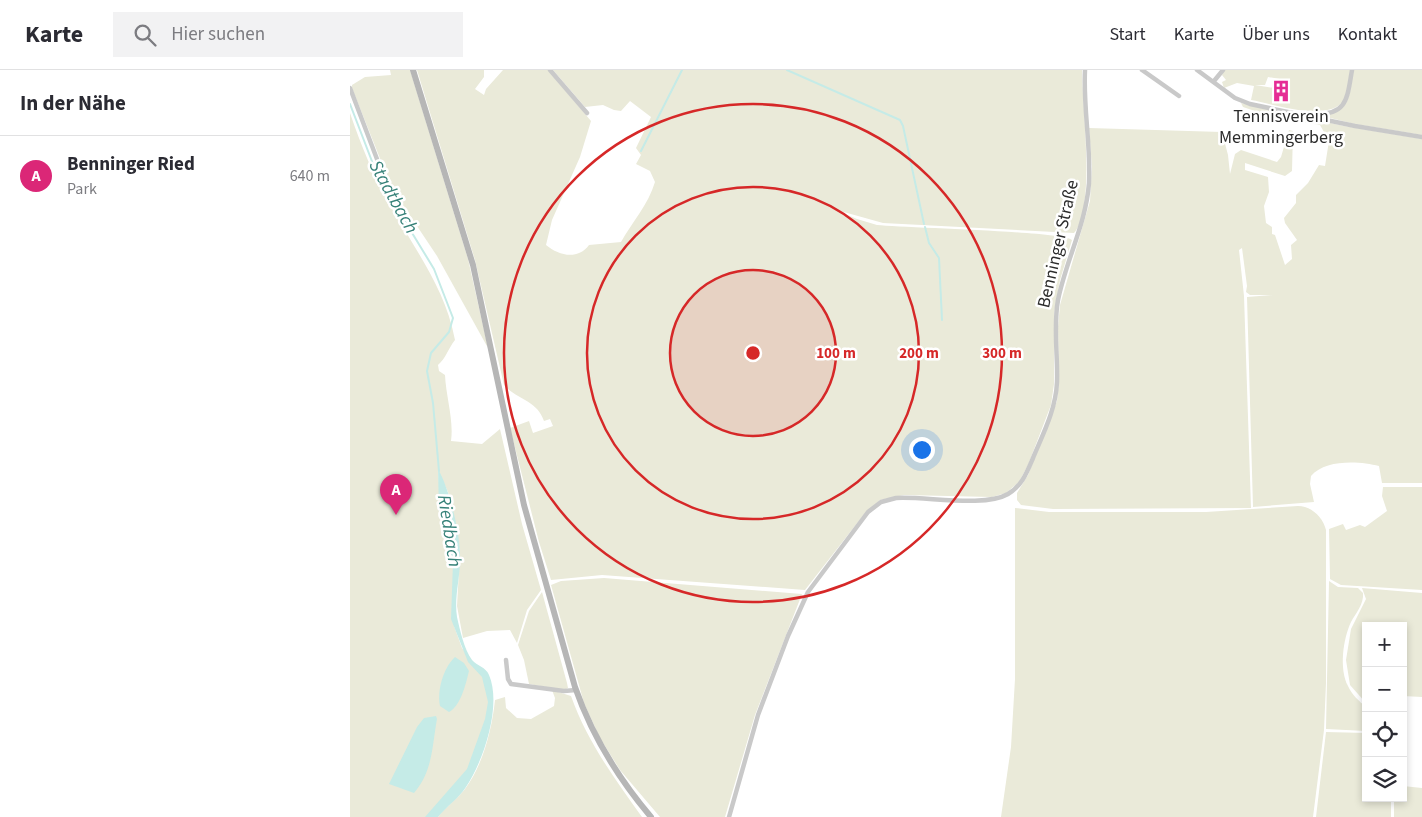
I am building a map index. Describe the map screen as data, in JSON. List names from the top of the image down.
{
  "streets": {
    "street": ["Benninger Straße"]
  },
  "water": ["Stadtbach", "Riedbach"],
  "places": {
    "building": ["Tennisverein Memmingerberg"]
  },
  "page": {
    "header": "Karte",
    "search": "Hier suchen",
    "nav": [
      "Start",
      "Karte",
      "Über uns",
      "Kontakt"
    ],
    "heading": "In der Nähe",
    "list": [
      {
        "mark": "A",
        "name": "Benninger Ried",
        "note": "Park",
        "value": "640 m"
      }
    ],
    "pins": "A",
    "map_buttons": ["+", "−"]
  },
  "rings": ["100 m", "200 m", "300 m"]
}
